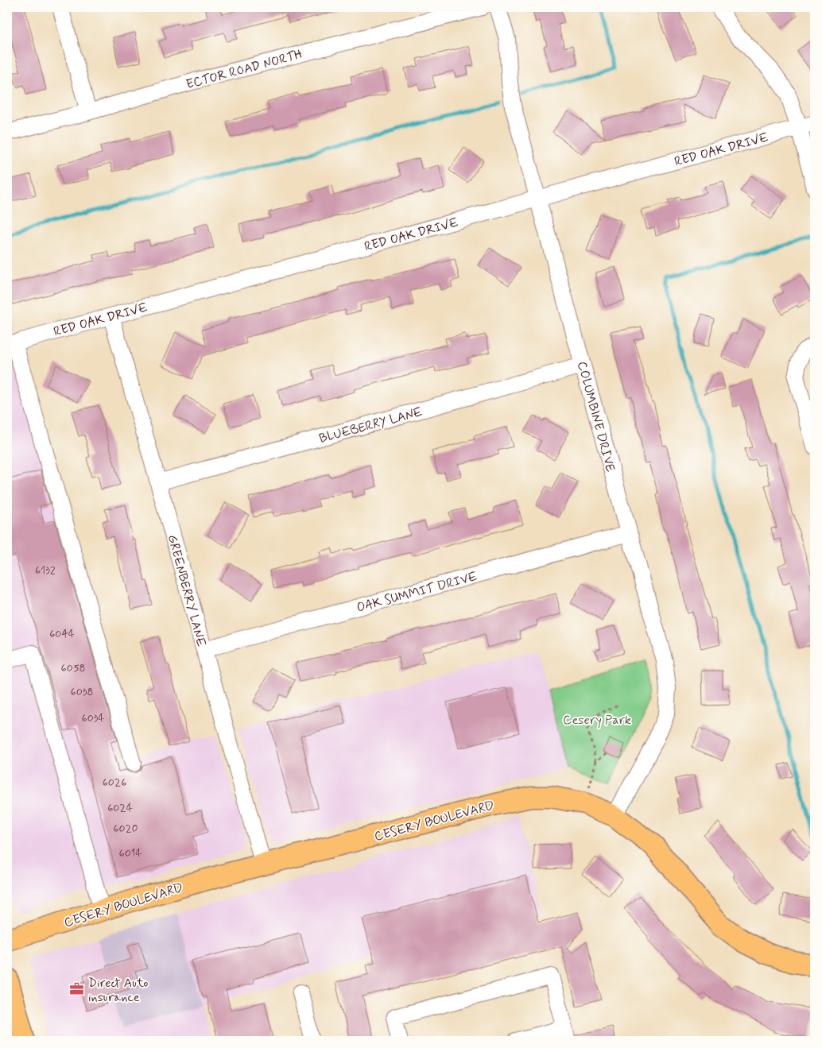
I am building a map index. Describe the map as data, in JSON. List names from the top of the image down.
{
  "streets": {
    "main road": ["CESERY BOULEVARD"],
    "street": [
      "ECTOR ROAD NORTH",
      "RED OAK DRIVE",
      "COLUMBINE DRIVE",
      "BLUEBERRY LANE",
      "GREENBERRY LANE",
      "OAK SUMMIT DRIVE"
    ]
  },
  "crossings": [
    ["RED OAK DRIVE", "COLUMBINE DRIVE"],
    ["RED OAK DRIVE", "GREENBERRY LANE"],
    ["COLUMBINE DRIVE", "BLUEBERRY LANE"],
    ["COLUMBINE DRIVE", "OAK SUMMIT DRIVE"],
    ["COLUMBINE DRIVE", "CESERY BOULEVARD"],
    ["BLUEBERRY LANE", "GREENBERRY LANE"],
    ["GREENBERRY LANE", "OAK SUMMIT DRIVE"],
    ["GREENBERRY LANE", "CESERY BOULEVARD"]
  ],
  "parks": ["Cesery Park"],
  "places": {
    "office": ["Direct Auto insurance"]
  },
  "house_numbers": [
    "6132",
    "6044",
    "6058",
    "6038",
    "6034",
    "6026",
    "6024",
    "6020",
    "6014"
  ]
}
